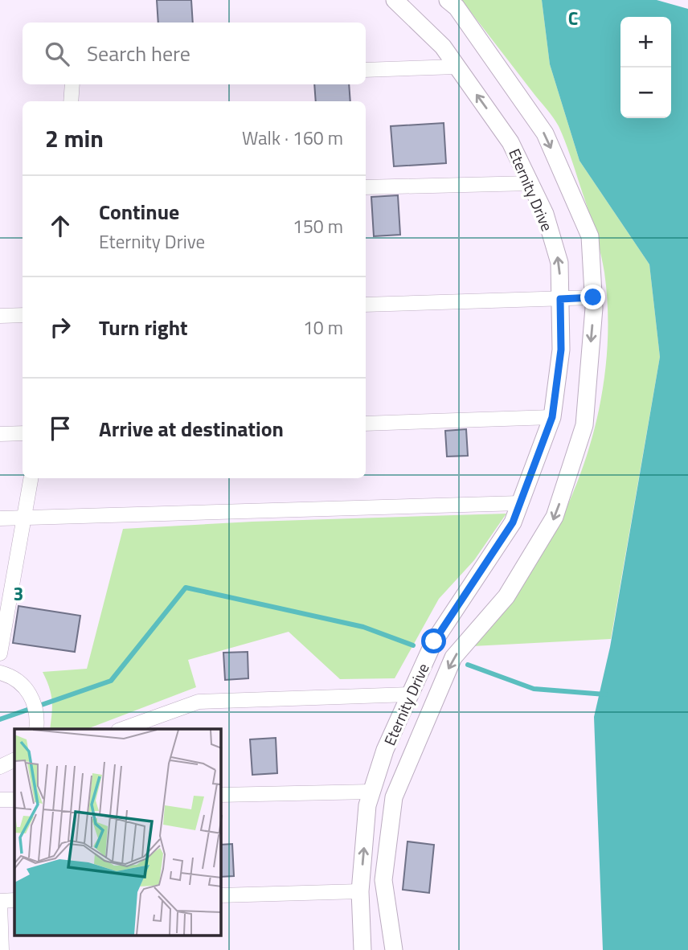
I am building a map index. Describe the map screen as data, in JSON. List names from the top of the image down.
{
  "streets": {
    "street": ["Eternity Drive"]
  },
  "page": {
    "map_buttons": ["+", "−"],
    "search": "Search here",
    "heading": ["2 min", "Walk · 160 m"],
    "list": [
      ["Continue", "Eternity Drive", "150 m"],
      ["Turn right", "10 m"],
      "Arrive at destination"
    ]
  },
  "grid": {
    "columns": ["C"],
    "rows": ["3"]
  }
}
